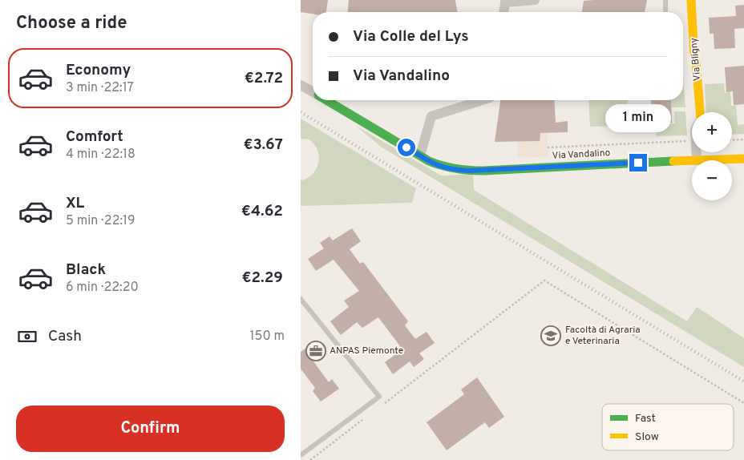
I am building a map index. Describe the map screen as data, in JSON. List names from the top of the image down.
{
  "streets": {
    "street": ["Via Bligny", "Via Vandalino"]
  },
  "places": {
    "school or university": ["Facoltà di Agraria e Veterinaria"],
    "office": ["ANPAS Piemonte"]
  },
  "legend": ["Fast", "Slow"],
  "page": {
    "heading": "Choose a ride",
    "banner": ["Via Colle del Lys", "Via Vandalino"],
    "list": [
      {
        "name": "Economy",
        "note": "3 min · 22:17",
        "value": "€2.72"
      },
      {
        "name": "Comfort",
        "note": "4 min · 22:18",
        "value": "€3.67"
      },
      {
        "name": "XL",
        "note": "5 min · 22:19",
        "value": "€4.62"
      },
      {
        "name": "Black",
        "note": "6 min · 22:20",
        "value": "€2.29"
      }
    ],
    "bubble": "1 min",
    "map_buttons": ["+", "−"],
    "pay": ["Cash", "150 m"],
    "buttons": "Confirm"
  }
}
